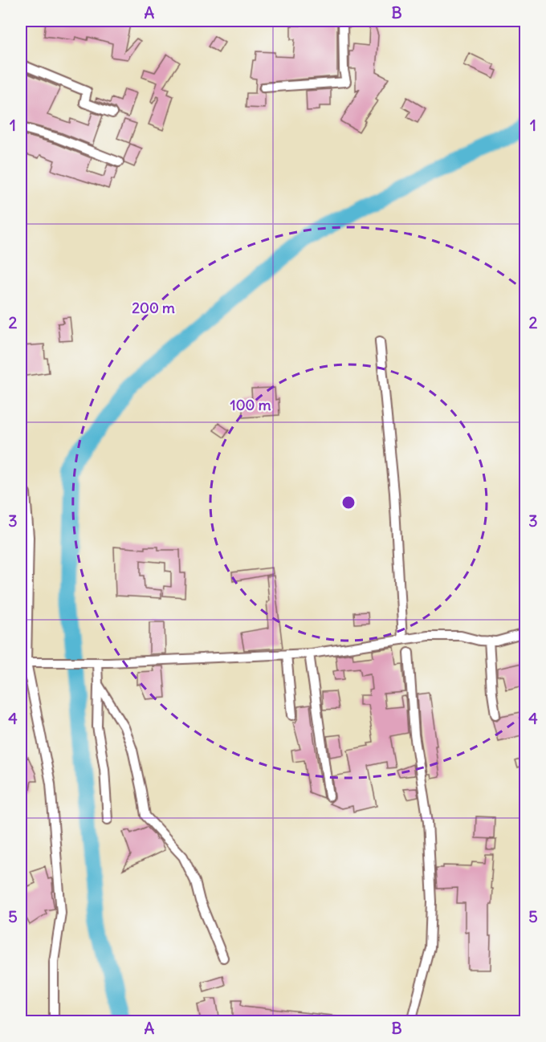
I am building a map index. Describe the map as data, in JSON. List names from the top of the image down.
{
  "grid": {
    "columns": ["A", "B"],
    "rows": [
      "1",
      "2",
      "3",
      "4",
      "5"
    ]
  },
  "rings": ["200 m", "100 m"]
}
